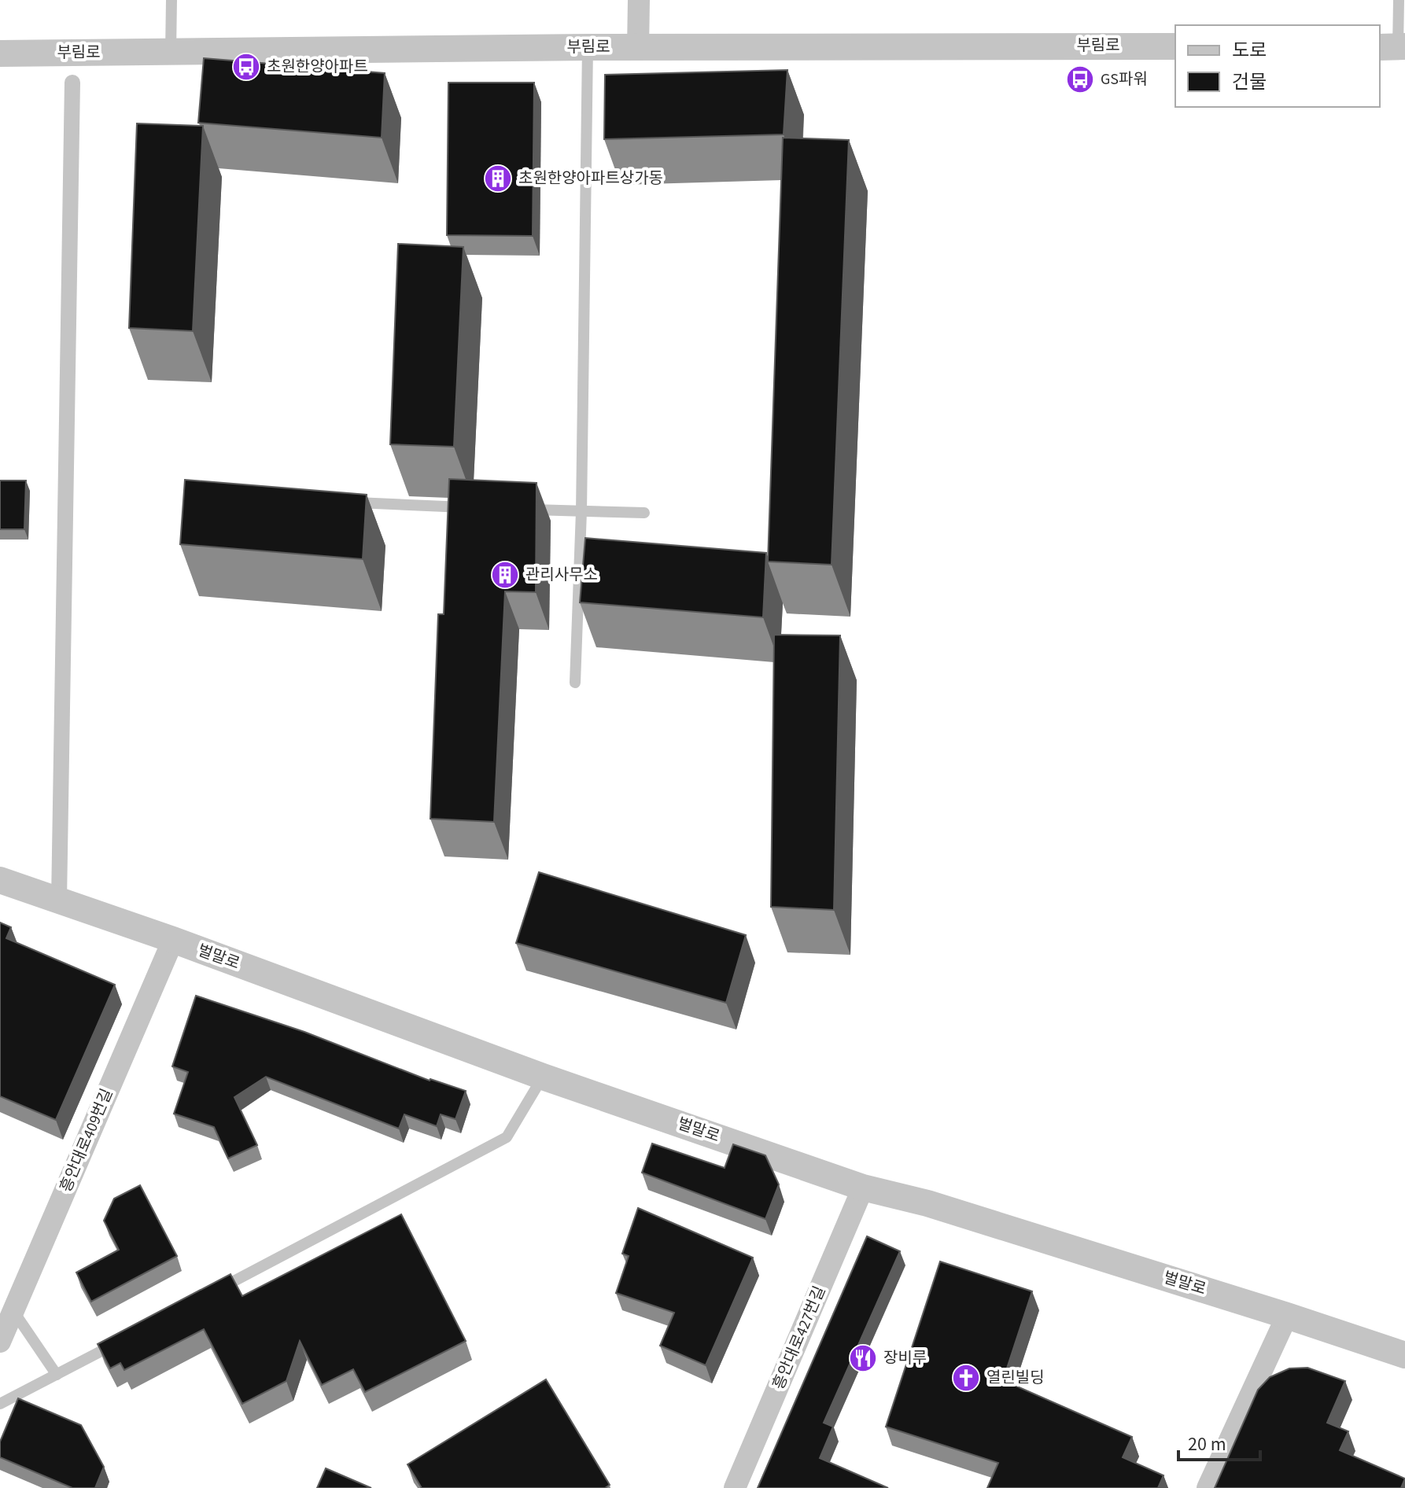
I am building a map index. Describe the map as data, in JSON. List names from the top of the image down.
{
  "streets": {
    "street": [
      "부림로",
      "벌말로",
      "흥안대로409번길",
      "흥안대로427번길"
    ]
  },
  "crossings": [
    ["벌말로", "흥안대로409번길"],
    ["벌말로", "흥안대로427번길"]
  ],
  "places": {
    "bus stop": ["초원한양아파트", "GS파워"],
    "building": ["초원한양아파트상가동", "관리사무소"],
    "restaurant": ["장비루"],
    "church": ["열린빌딩"]
  },
  "legend": ["도로", "건물"],
  "scale_bar": "20 m"
}
